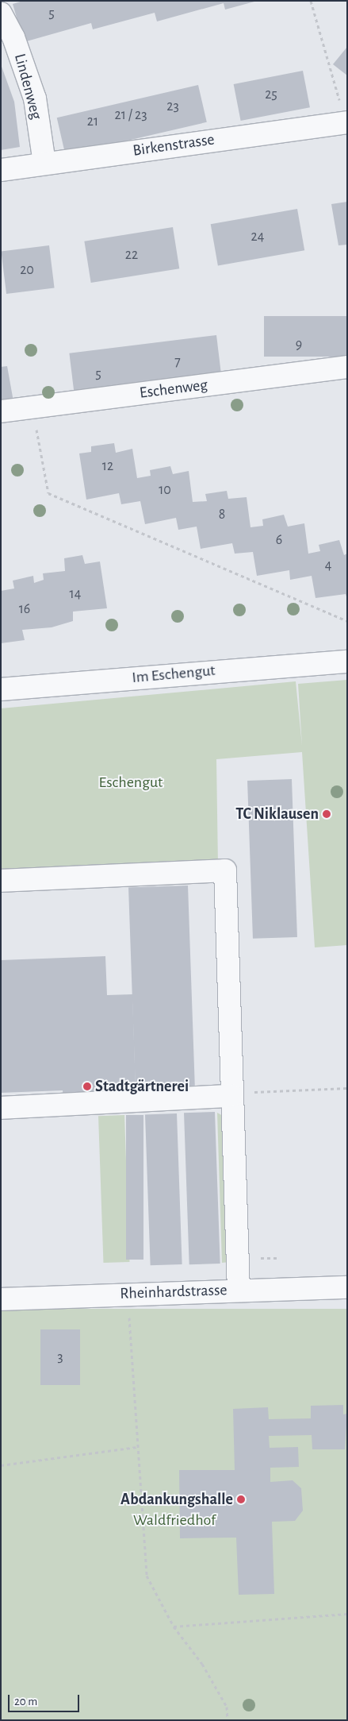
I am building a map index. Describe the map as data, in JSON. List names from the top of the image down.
{
  "streets": {
    "street": [
      "Lindenweg",
      "Birkenstrasse",
      "Eschenweg",
      "Im Eschengut",
      "Rheinhardstrasse"
    ]
  },
  "crossings": [
    ["Lindenweg", "Birkenstrasse"]
  ],
  "parks": ["Eschengut", "Waldfriedhof"],
  "places": ["TC Niklausen", "Stadtgärtnerei", "Abdankungshalle"],
  "house_numbers": [
    "5",
    "25",
    "23",
    "21 / 23",
    "21",
    "24",
    "22",
    "20",
    "9",
    "7",
    "5",
    "12",
    "10",
    "8",
    "6",
    "4",
    "14",
    "16",
    "3"
  ],
  "scale_bar": "20 m"
}
